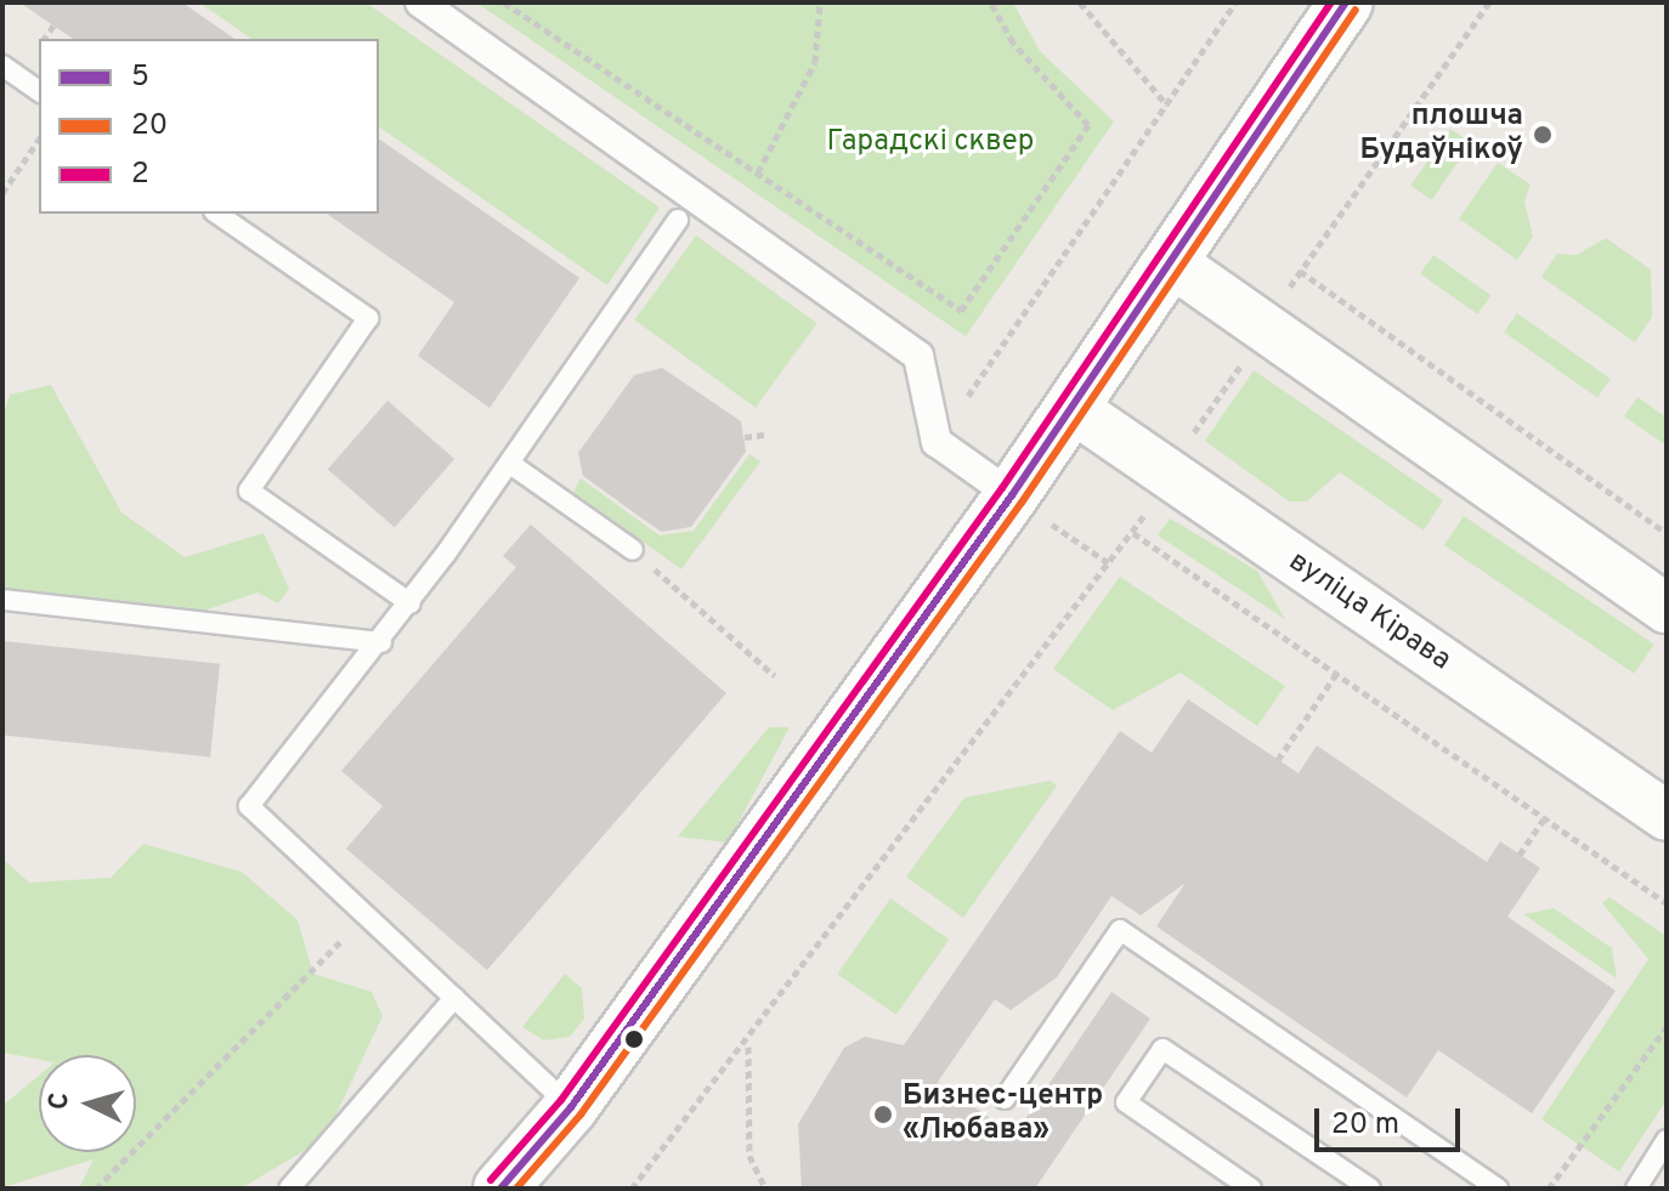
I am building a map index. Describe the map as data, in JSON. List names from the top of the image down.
{
  "streets": {
    "street": ["вуліца Кірава"]
  },
  "parks": ["Гарадскі сквер"],
  "places": ["плошча Будаўнікоў", "Бизнес-центр «Любава»"],
  "lines": ["transit line 5", "transit line 2", "transit line 20"],
  "legend": ["5", "20", "2"],
  "scale_bar": "20 m",
  "north": "left"
}
